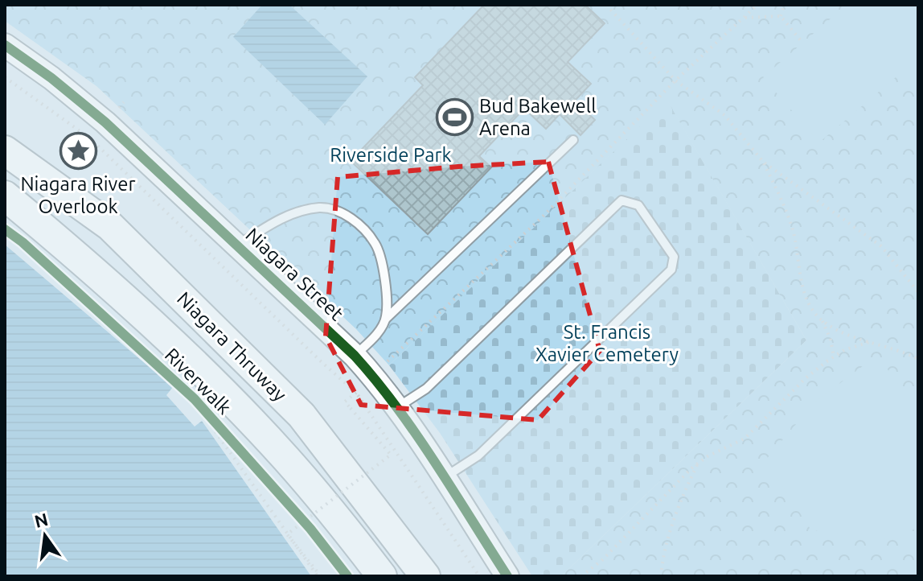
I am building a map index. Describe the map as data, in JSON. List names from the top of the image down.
{
  "streets": {
    "highway": ["Niagara Thruway"],
    "main road": ["Niagara Street"],
    "cycle path": ["Riverwalk"]
  },
  "parks": ["Riverside Park", "St. Francis Xavier Cemetery"],
  "places": {
    "sports": ["Bud Bakewell Arena"],
    "place": ["Niagara River Overlook"]
  },
  "north": "top"
}
